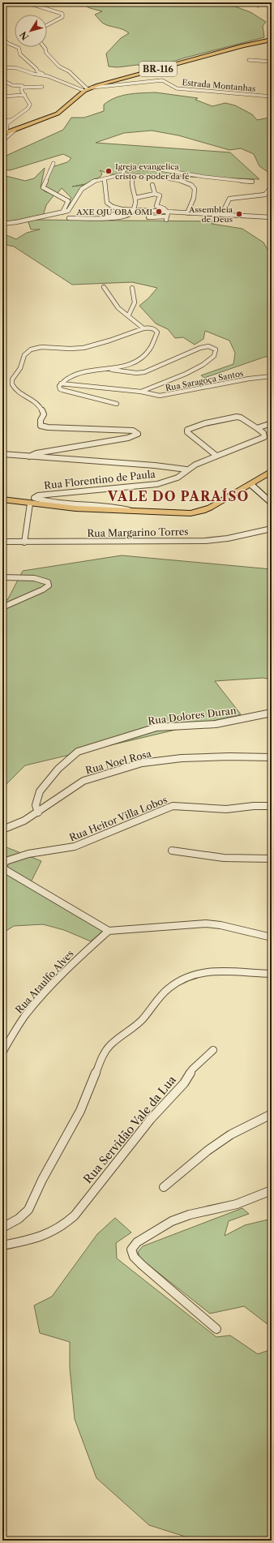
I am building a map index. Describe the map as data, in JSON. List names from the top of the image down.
{
  "streets": {
    "highway": ["BR-116"],
    "street": [
      "Estrada Montanhas",
      "Rua Saragoça Santos",
      "Rua Florentino de Paula",
      "Rua Margarino Torres",
      "Rua Dolores Duran",
      "Rua Noel Rosa",
      "Rua Heitor Villa Lobos",
      "Rua Ataulfo Alves",
      "Rua Servidão Vale da Lua"
    ]
  },
  "crossings": [
    ["BR-116", "Estrada Montanhas"],
    ["Rua Dolores Duran", "Rua Noel Rosa"],
    ["Rua Heitor Villa Lobos", "Rua Ataulfo Alves"]
  ],
  "districts": ["VALE DO PARAÍSO"],
  "places": ["Igreja evangelica cristo o poder da fé", "AXE OJU OBA OMI", "Assembleia de Deus"],
  "north": "bottom left"
}
